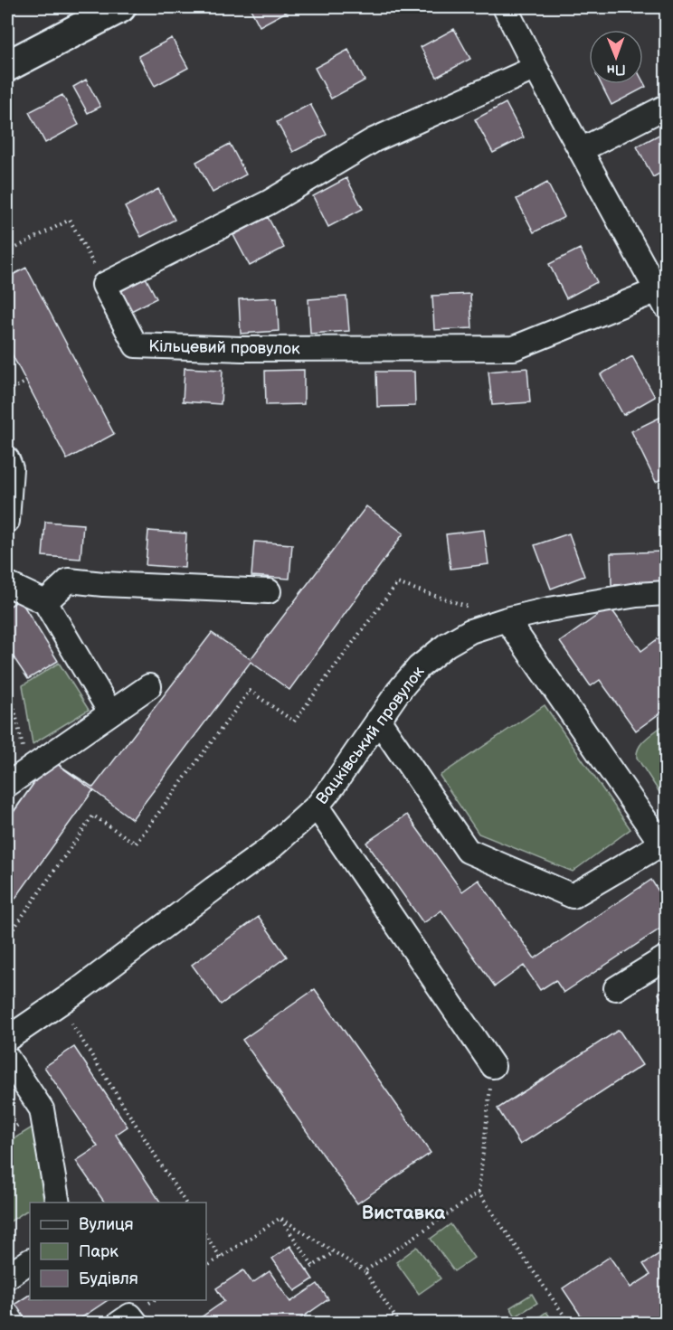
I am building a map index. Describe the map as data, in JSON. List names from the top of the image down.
{
  "streets": {
    "street": ["Кільцевий провулок", "Вацківський провулок"]
  },
  "districts": ["Виставка"],
  "legend": ["Вулиця", "Парк", "Будівля"],
  "north": "bottom"
}
